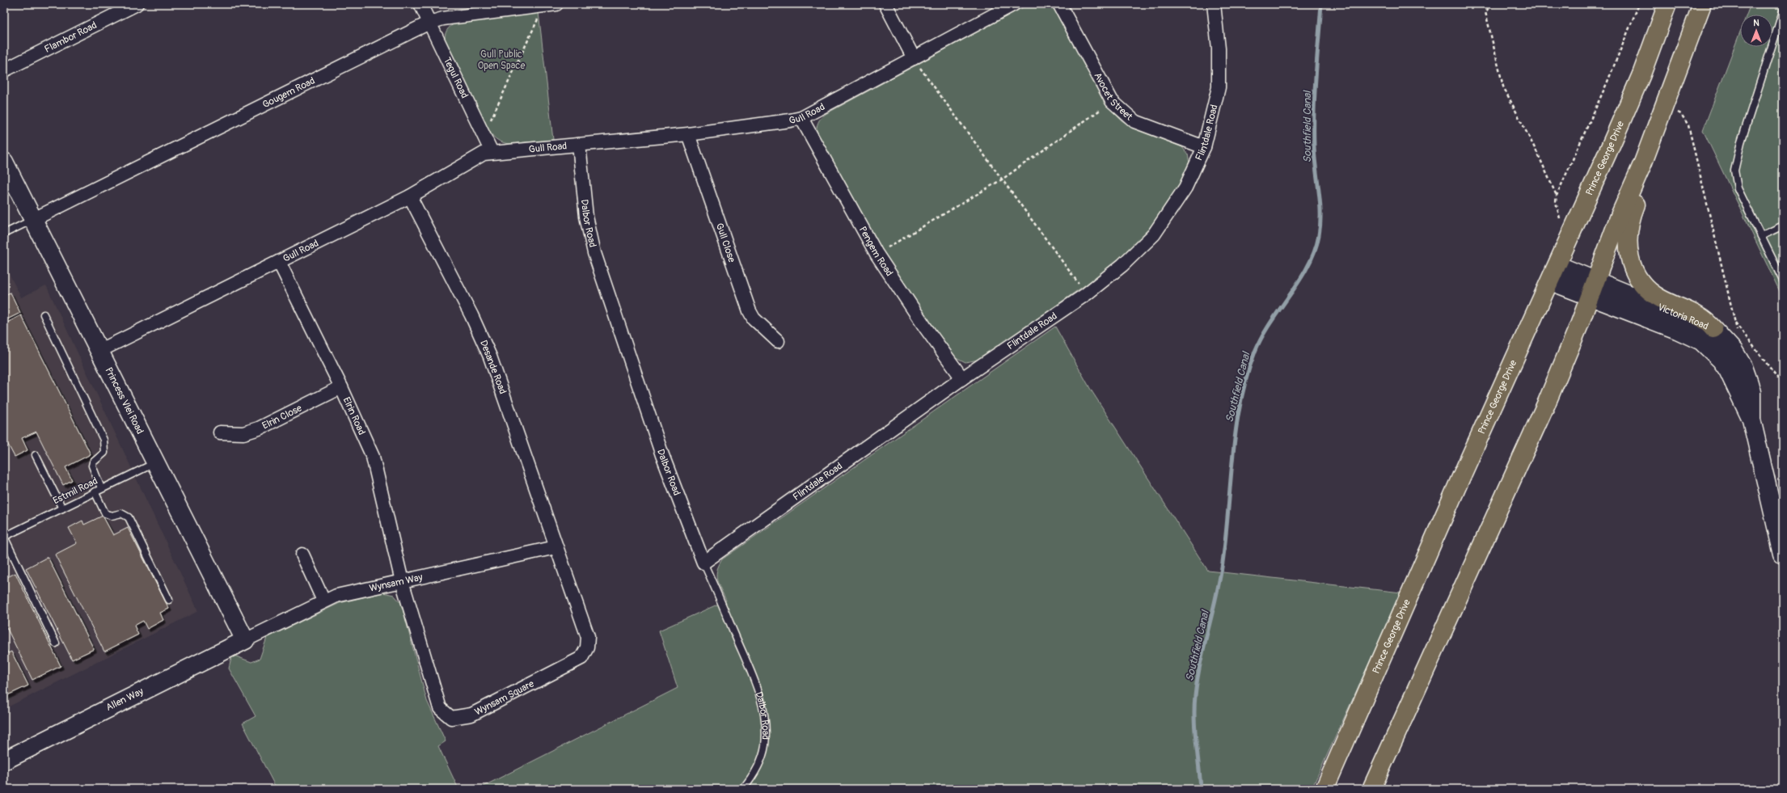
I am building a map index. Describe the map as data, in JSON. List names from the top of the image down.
{
  "streets": {
    "main road": ["Prince George Drive"],
    "street": [
      "Flambor Road",
      "Tegul Road",
      "Gougem Road",
      "Avocet Street",
      "Gull Road",
      "Flintdale Road",
      "Dalbor Road",
      "Gull Close",
      "Pengem Road",
      "Victoria Road",
      "Desande Road",
      "Princess Vlei Road",
      "Elrin Road",
      "Elrin Close",
      "Wynsam Way",
      "Wynsam Square",
      "Allen Way"
    ],
    "lane": ["Estmil Road"]
  },
  "crossings": [
    ["Tegul Road", "Gougem Road"],
    ["Tegul Road", "Gull Road"],
    ["Gougem Road", "Princess Vlei Road"],
    ["Avocet Street", "Flintdale Road"],
    ["Gull Road", "Dalbor Road"],
    ["Gull Road", "Gull Close"],
    ["Gull Road", "Pengem Road"],
    ["Gull Road", "Desande Road"],
    ["Gull Road", "Princess Vlei Road"],
    ["Gull Road", "Elrin Road"],
    ["Flintdale Road", "Dalbor Road"],
    ["Flintdale Road", "Pengem Road"],
    ["Prince George Drive", "Victoria Road"],
    ["Desande Road", "Wynsam Way"],
    ["Desande Road", "Wynsam Square"],
    ["Princess Vlei Road", "Estmil Road"],
    ["Princess Vlei Road", "Wynsam Way"],
    ["Princess Vlei Road", "Allen Way"],
    ["Elrin Road", "Elrin Close"],
    ["Elrin Road", "Wynsam Way"],
    ["Elrin Road", "Wynsam Square"],
    ["Wynsam Way", "Wynsam Square"],
    ["Wynsam Way", "Allen Way"]
  ],
  "water": ["Southfield Canal"],
  "parks": ["Gull Public Open Space"],
  "north": "top"
}
